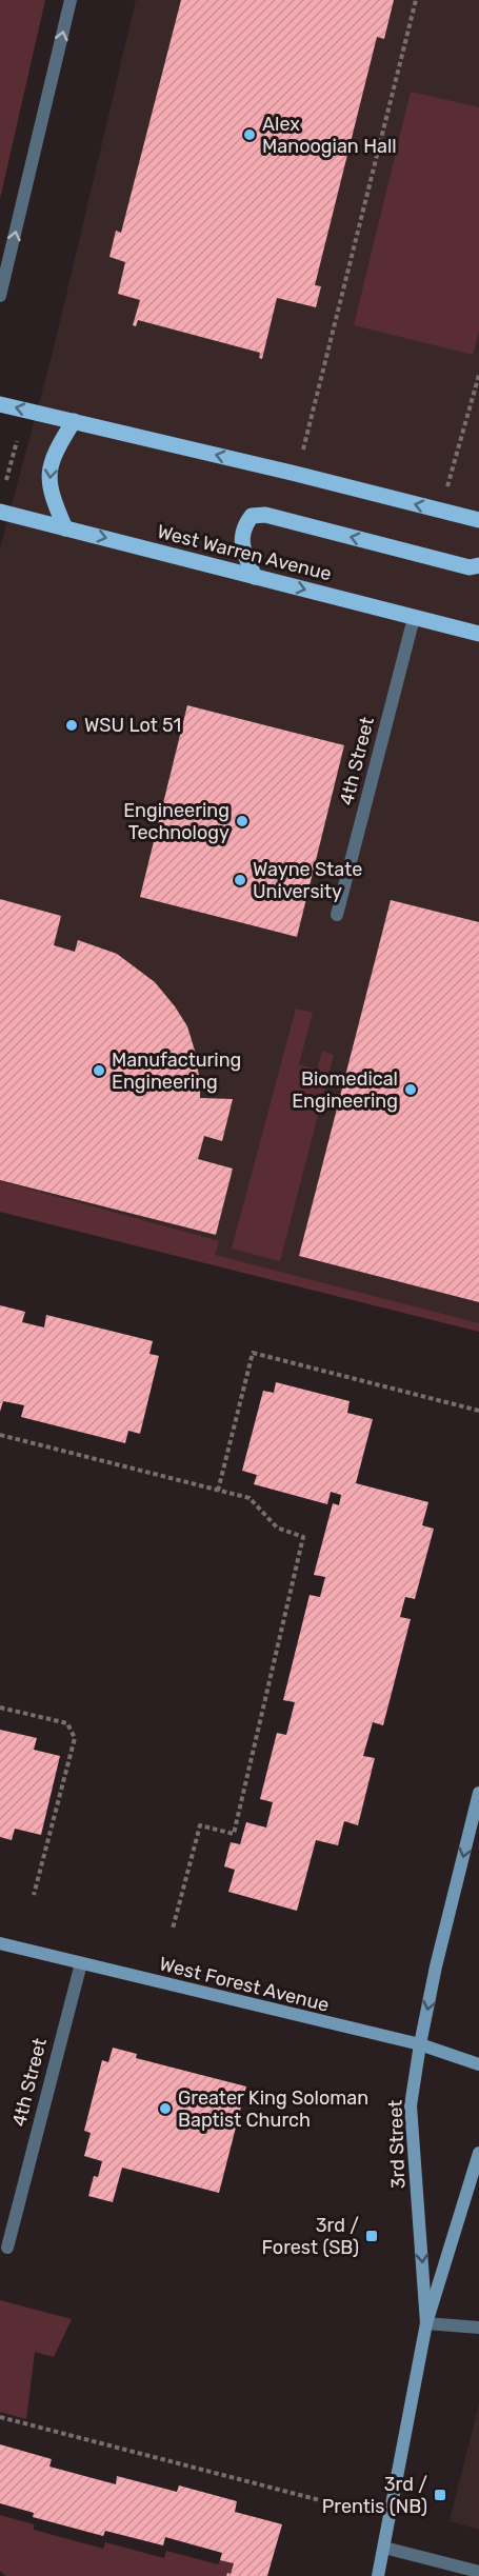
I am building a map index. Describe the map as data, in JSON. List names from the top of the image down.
{
  "streets": {
    "main road": ["West Warren Avenue"],
    "street": ["4th Street", "West Forest Avenue", "3rd Street"]
  },
  "crossings": [
    ["West Warren Avenue", "4th Street"],
    ["4th Street", "West Forest Avenue"],
    ["West Forest Avenue", "3rd Street"]
  ],
  "places": {
    "other": [
      "Alex Manoogian Hall",
      "WSU Lot 51",
      "Engineering Technology",
      "Wayne State University",
      "Manufacturing Engineering",
      "Biomedical Engineering",
      "Greater King Soloman Baptist Church"
    ],
    "transit": ["3rd / Forest (SB)", "3rd / Prentis (NB)"]
  }
}
